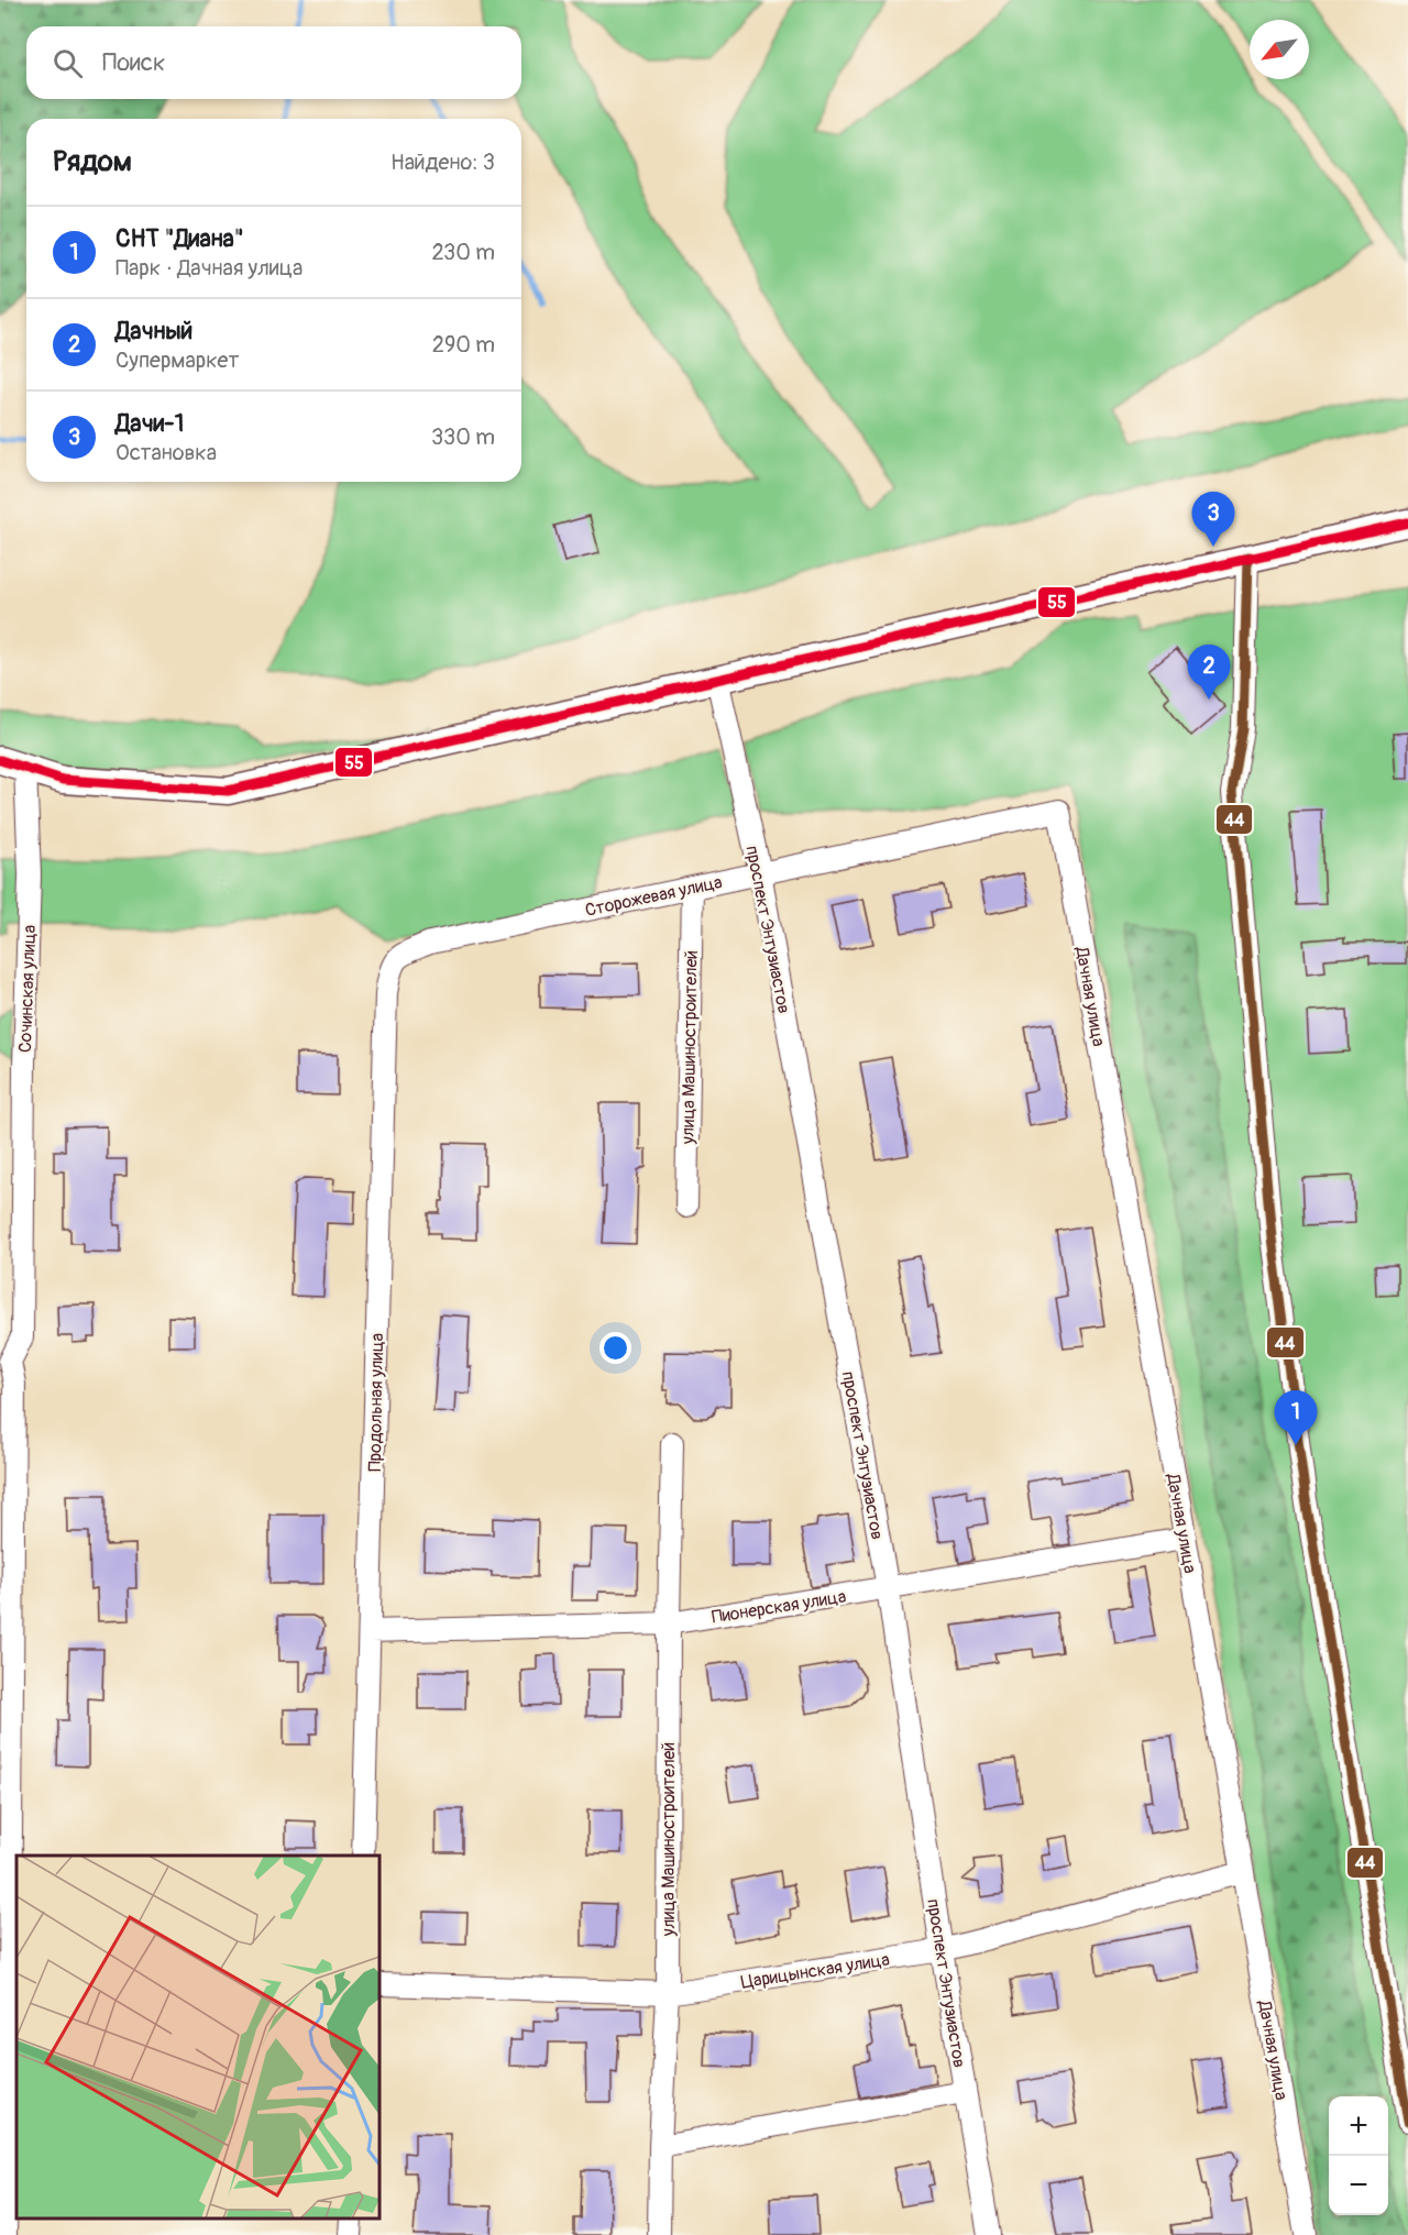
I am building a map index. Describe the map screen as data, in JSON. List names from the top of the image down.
{
  "streets": {
    "street": [
      "Сторожевая улица",
      "проспект Энтузиастов",
      "Сочинская улица",
      "Дачная улица",
      "улица Машиностроителей",
      "Продольная улица",
      "Пионерская улица",
      "Царицынская улица"
    ]
  },
  "crossings": [
    ["Сторожевая улица", "проспект Энтузиастов"],
    ["Сторожевая улица", "Дачная улица"],
    ["Сторожевая улица", "улица Машиностроителей"],
    ["Сторожевая улица", "Продольная улица"],
    ["проспект Энтузиастов", "Пионерская улица"],
    ["проспект Энтузиастов", "Царицынская улица"],
    ["Дачная улица", "Пионерская улица"],
    ["Дачная улица", "Царицынская улица"],
    ["улица Машиностроителей", "Пионерская улица"],
    ["улица Машиностроителей", "Царицынская улица"],
    ["Продольная улица", "Пионерская улица"]
  ],
  "lines": ["transit line 55", "transit line 44"],
  "north": "bottom left",
  "page": {
    "search": "Поиск",
    "heading": ["Рядом", "Найдено: 3"],
    "list": [
      {
        "mark": "1",
        "name": "СНТ \"Диана\"",
        "note": "Парк · Дачная улица",
        "value": "230 m"
      },
      {
        "mark": "2",
        "name": "Дачный",
        "note": "Супермаркет",
        "value": "290 m"
      },
      {
        "mark": "3",
        "name": "Дачи-1",
        "note": "Остановка",
        "value": "330 m"
      }
    ],
    "pins": ["3", "2", "1"],
    "map_buttons": ["+", "−"]
  }
}
